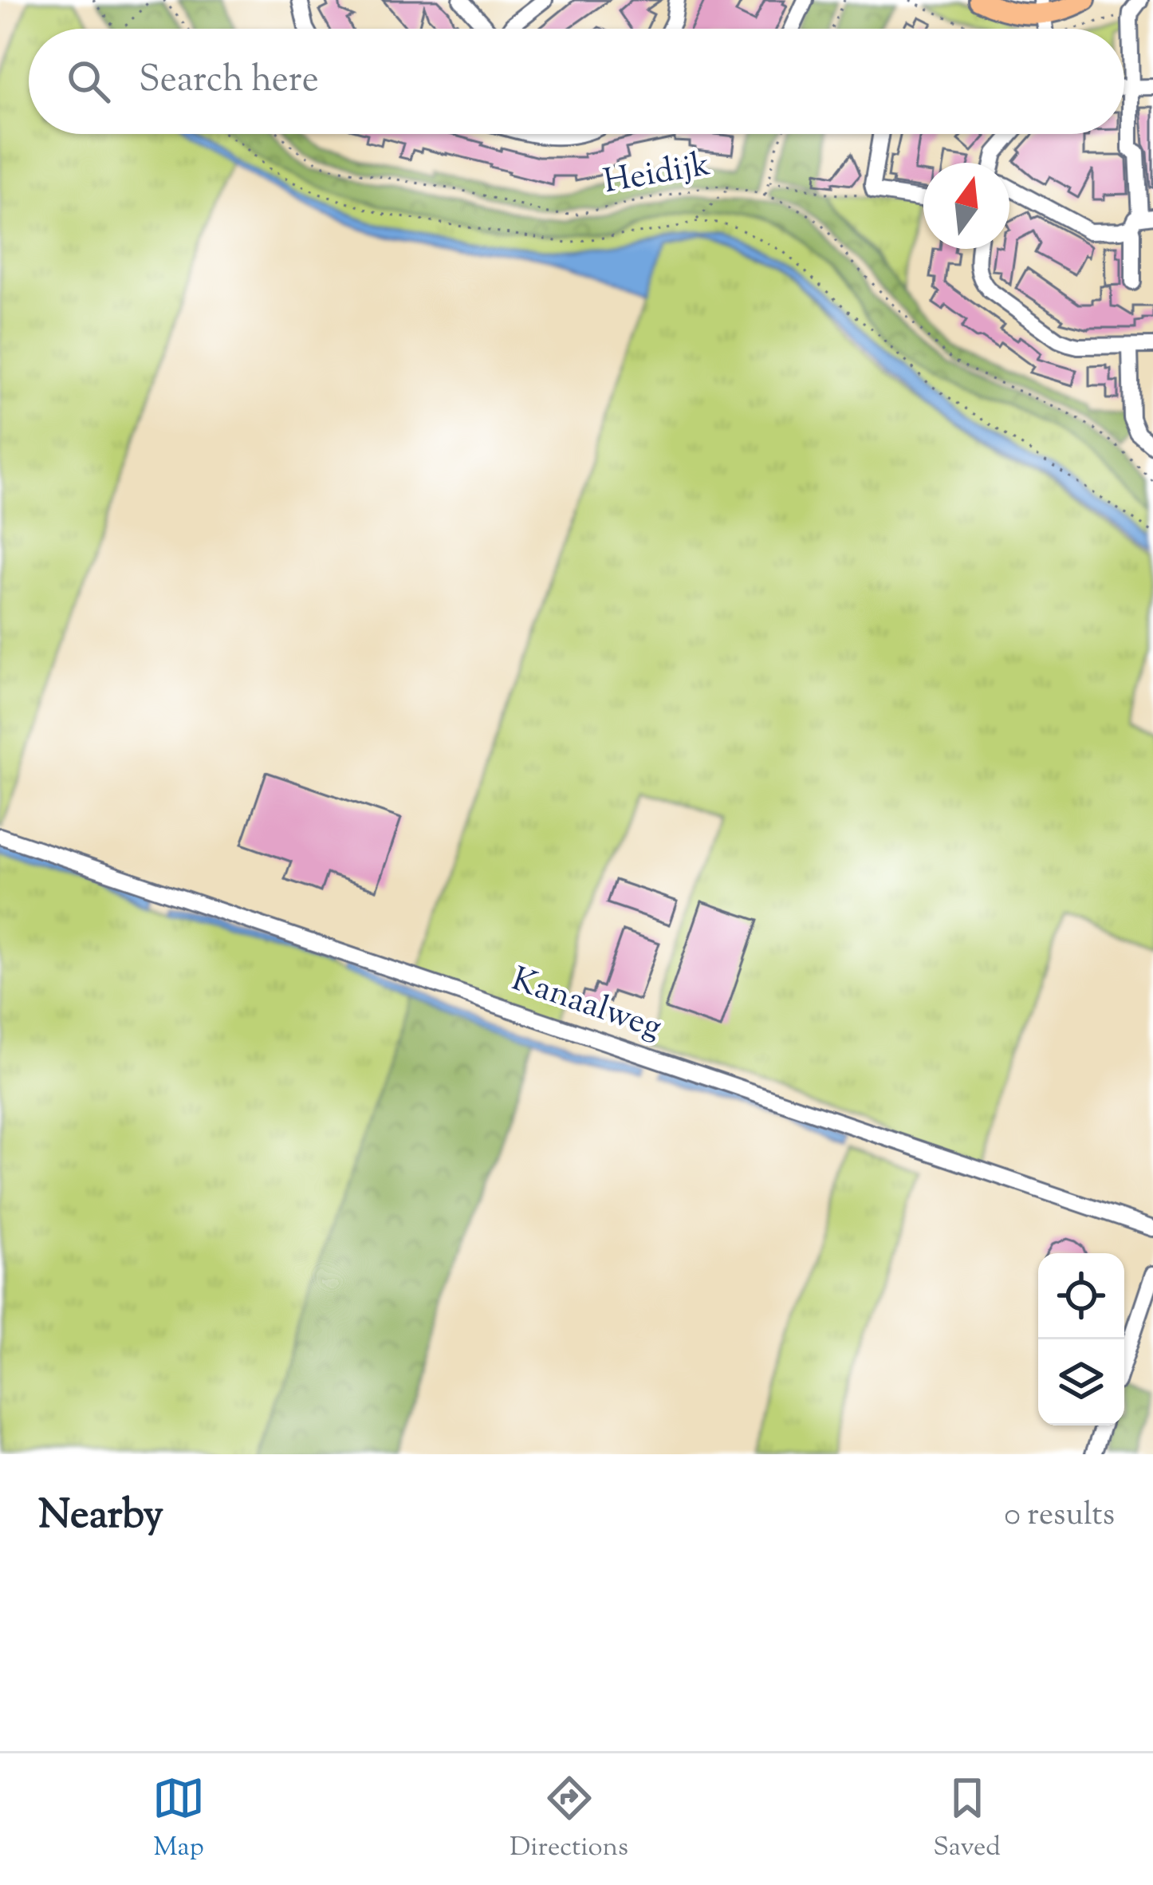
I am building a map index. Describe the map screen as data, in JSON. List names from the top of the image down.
{
  "streets": {
    "street": ["Kanaalweg"],
    "path": ["Heidijk"]
  },
  "north": "top",
  "page": {
    "search": "Search here",
    "heading": ["Nearby", "0 results"],
    "nav": ["Map", "Directions", "Saved"]
  }
}
